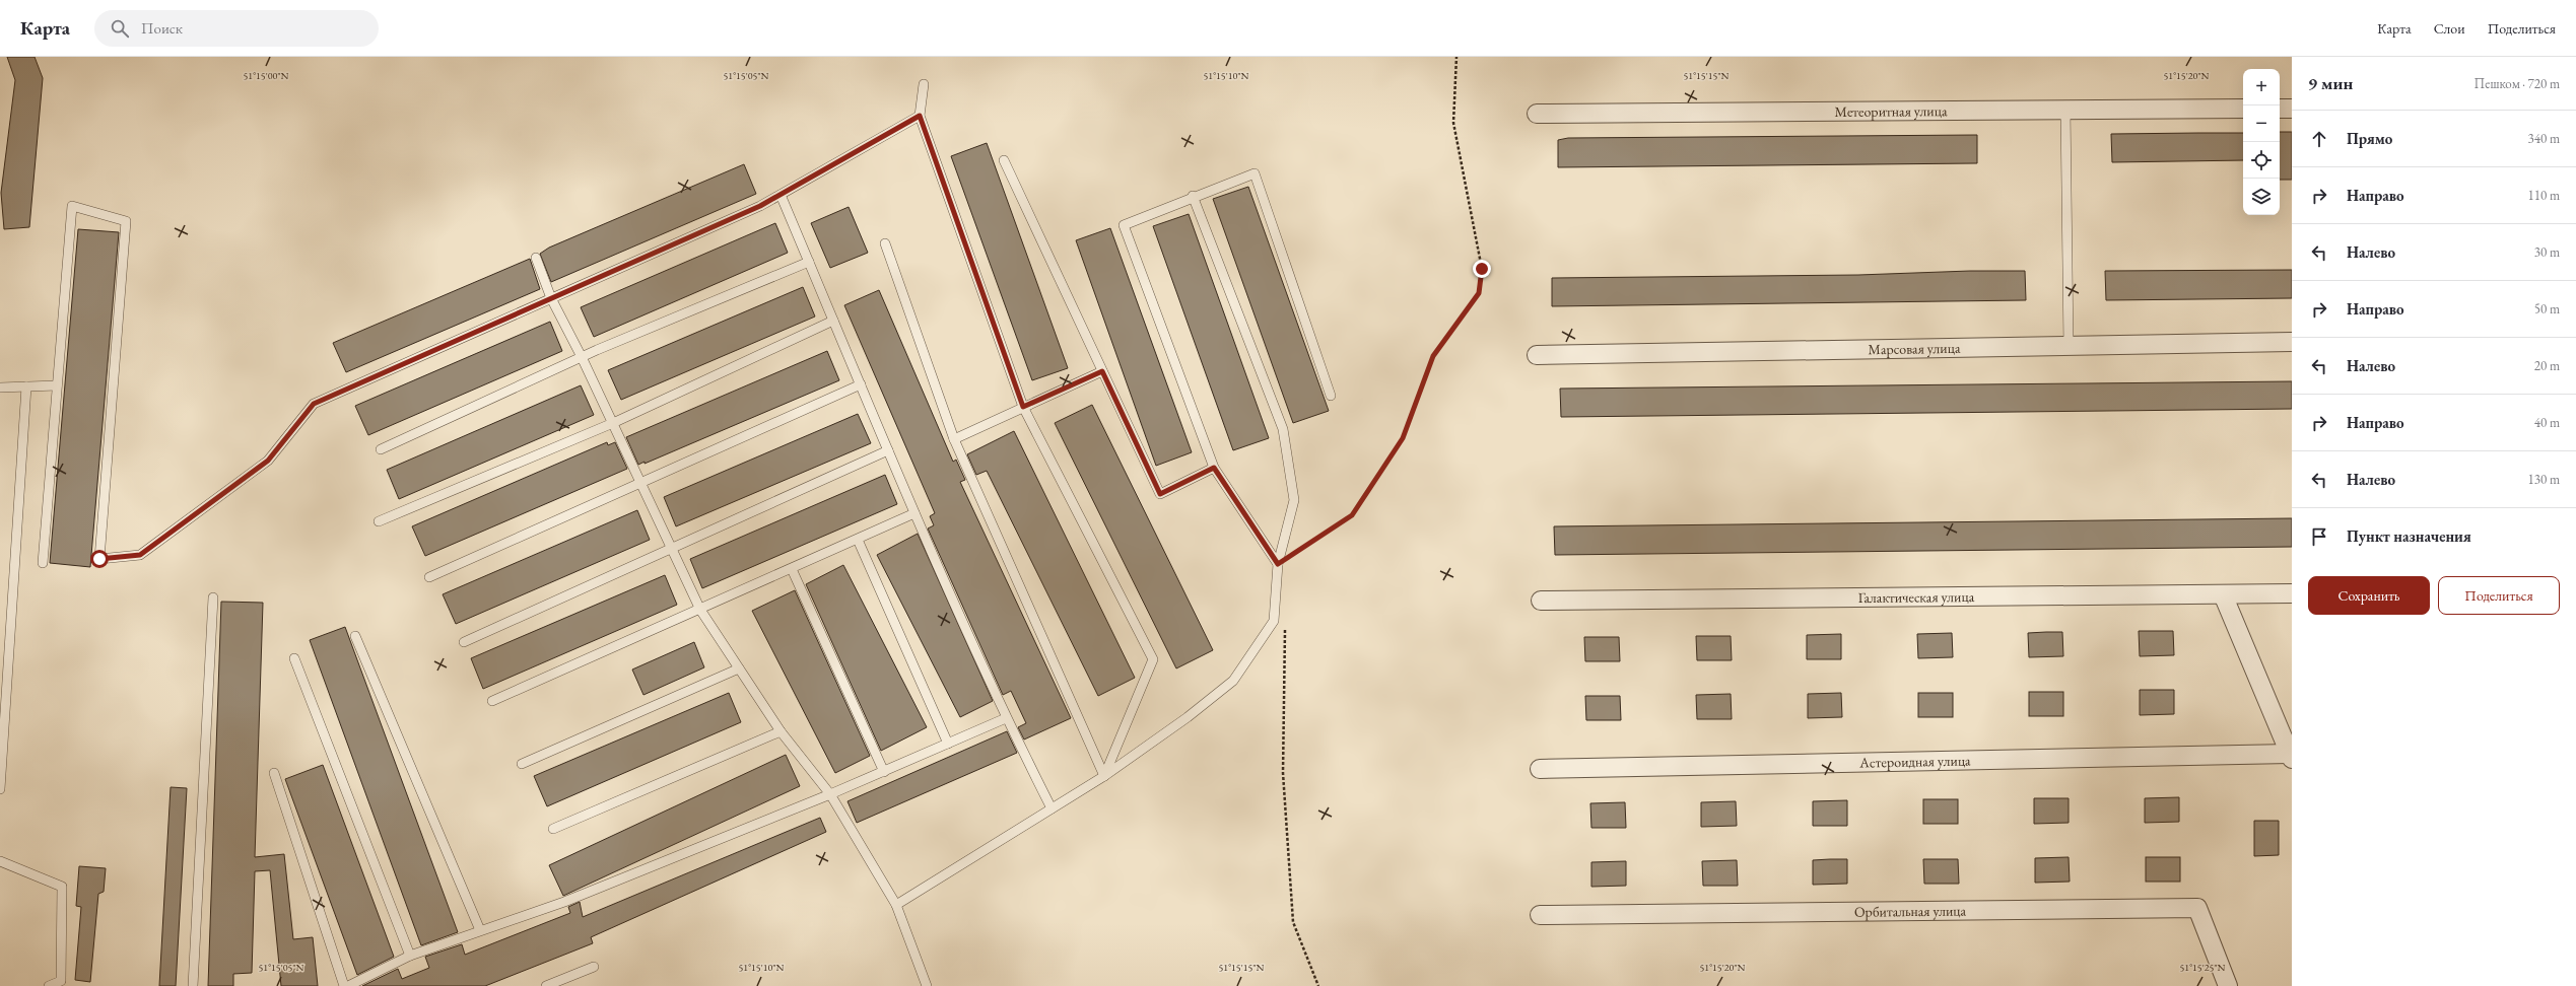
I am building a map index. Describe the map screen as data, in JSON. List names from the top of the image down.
{
  "streets": {
    "street": [
      "Метеоритная улица",
      "Марсовая улица",
      "Галактическая улица",
      "Астероидная улица",
      "Орбитальная улица"
    ]
  },
  "crossings": [
    ["Галактическая улица", "Астероидная улица"]
  ],
  "page": {
    "header": "Карта",
    "search": "Поиск",
    "nav": ["Карта", "Слои", "Поделиться"],
    "heading": ["9 мин", "Пешком · 720 m"],
    "map_buttons": ["+", "−"],
    "list": [
      ["Прямо", "340 m"],
      ["Направо", "110 m"],
      ["Налево", "30 m"],
      ["Направо", "50 m"],
      ["Налево", "20 m"],
      ["Направо", "40 m"],
      ["Налево", "130 m"],
      "Пункт назначения"
    ],
    "buttons": ["Сохранить", "Поделиться"]
  },
  "coordinates": [
    "51°15'00\"N",
    "51°15'05\"N",
    "51°15'10\"N",
    "51°15'15\"N",
    "51°15'20\"N",
    "51°15'25\"N"
  ]
}
